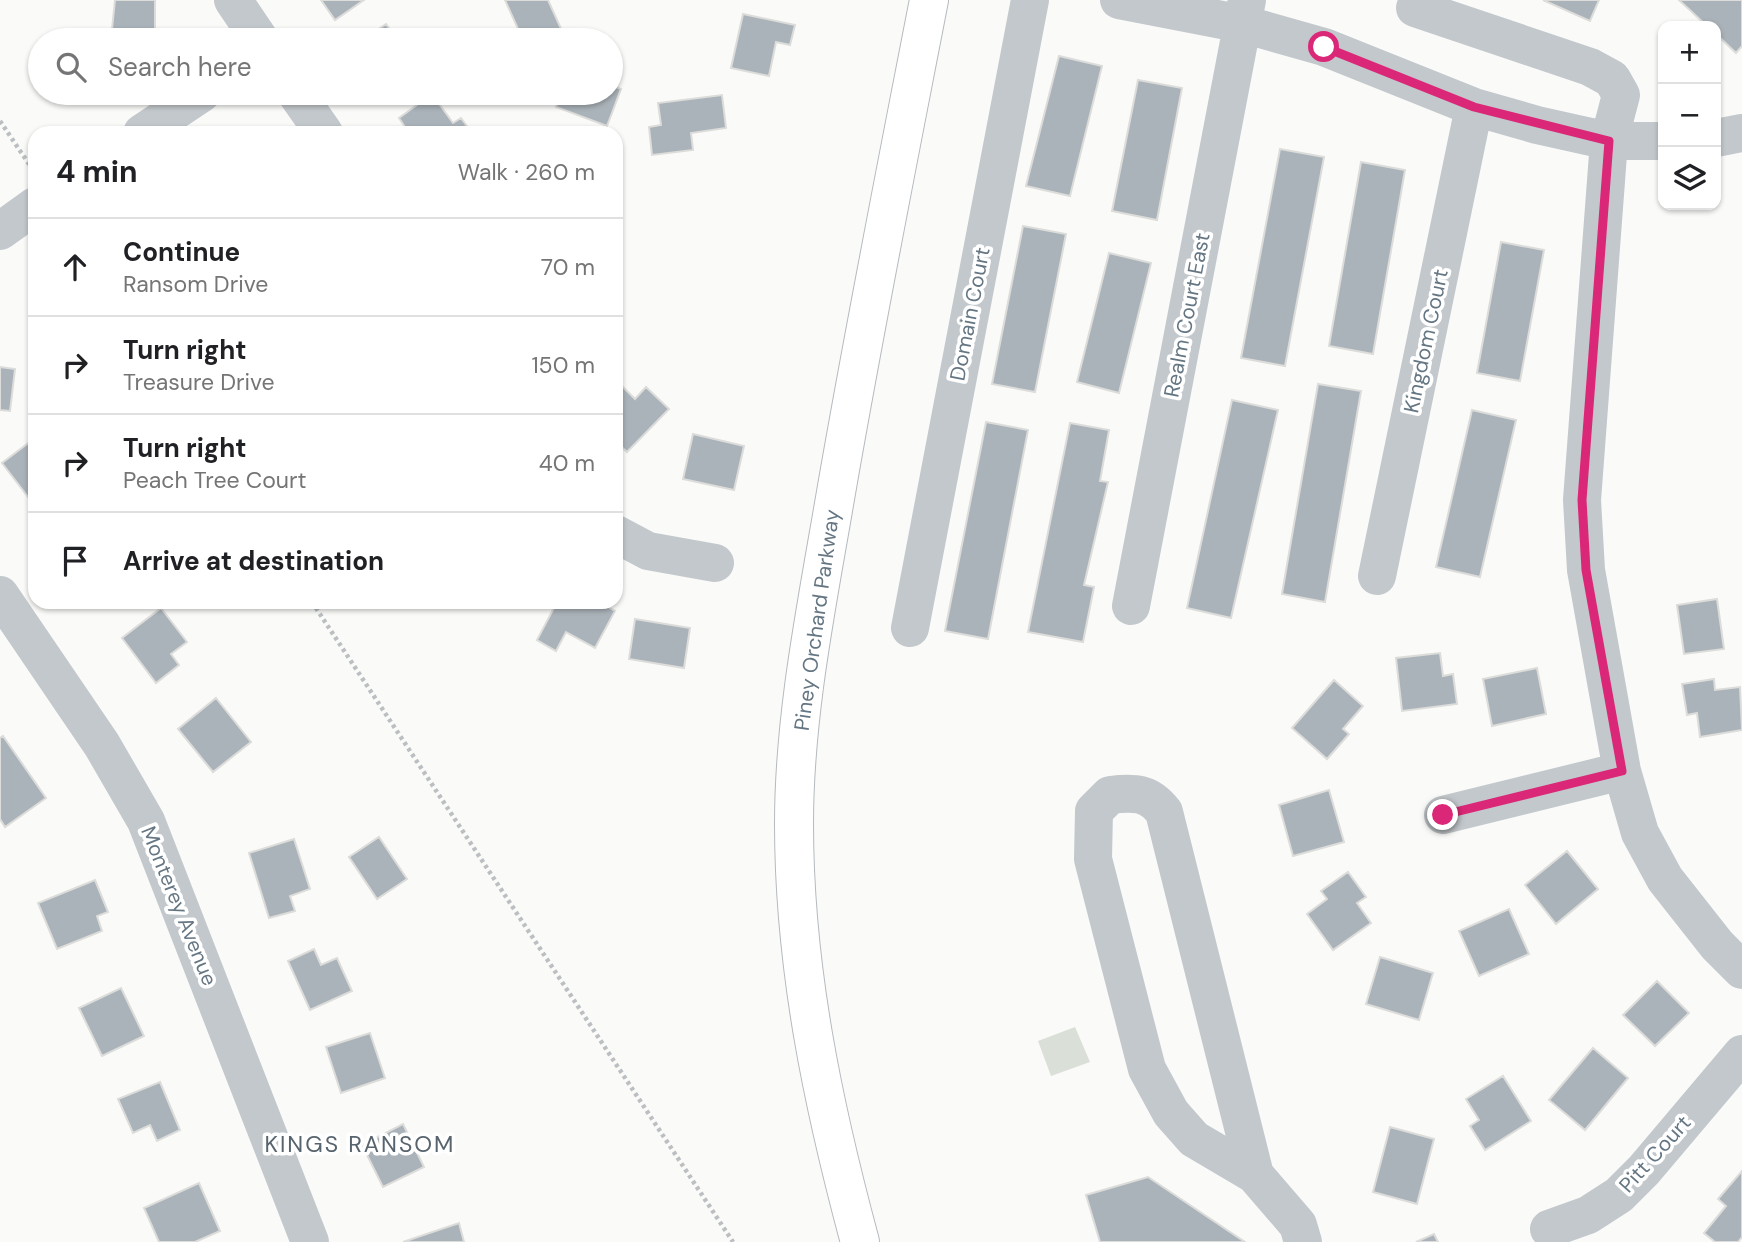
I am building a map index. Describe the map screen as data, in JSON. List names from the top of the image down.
{
  "streets": {
    "main road": ["Piney Orchard Parkway"],
    "street": [
      "Domain Court",
      "Realm Court East",
      "Kingdom Court",
      "Monterey Avenue",
      "Pitt Court"
    ]
  },
  "districts": ["KINGS RANSOM"],
  "page": {
    "map_buttons": ["+", "−"],
    "search": "Search here",
    "heading": ["4 min", "Walk · 260 m"],
    "list": [
      ["Continue", "Ransom Drive", "70 m"],
      ["Turn right", "Treasure Drive", "150 m"],
      ["Turn right", "Peach Tree Court", "40 m"],
      "Arrive at destination"
    ]
  }
}
